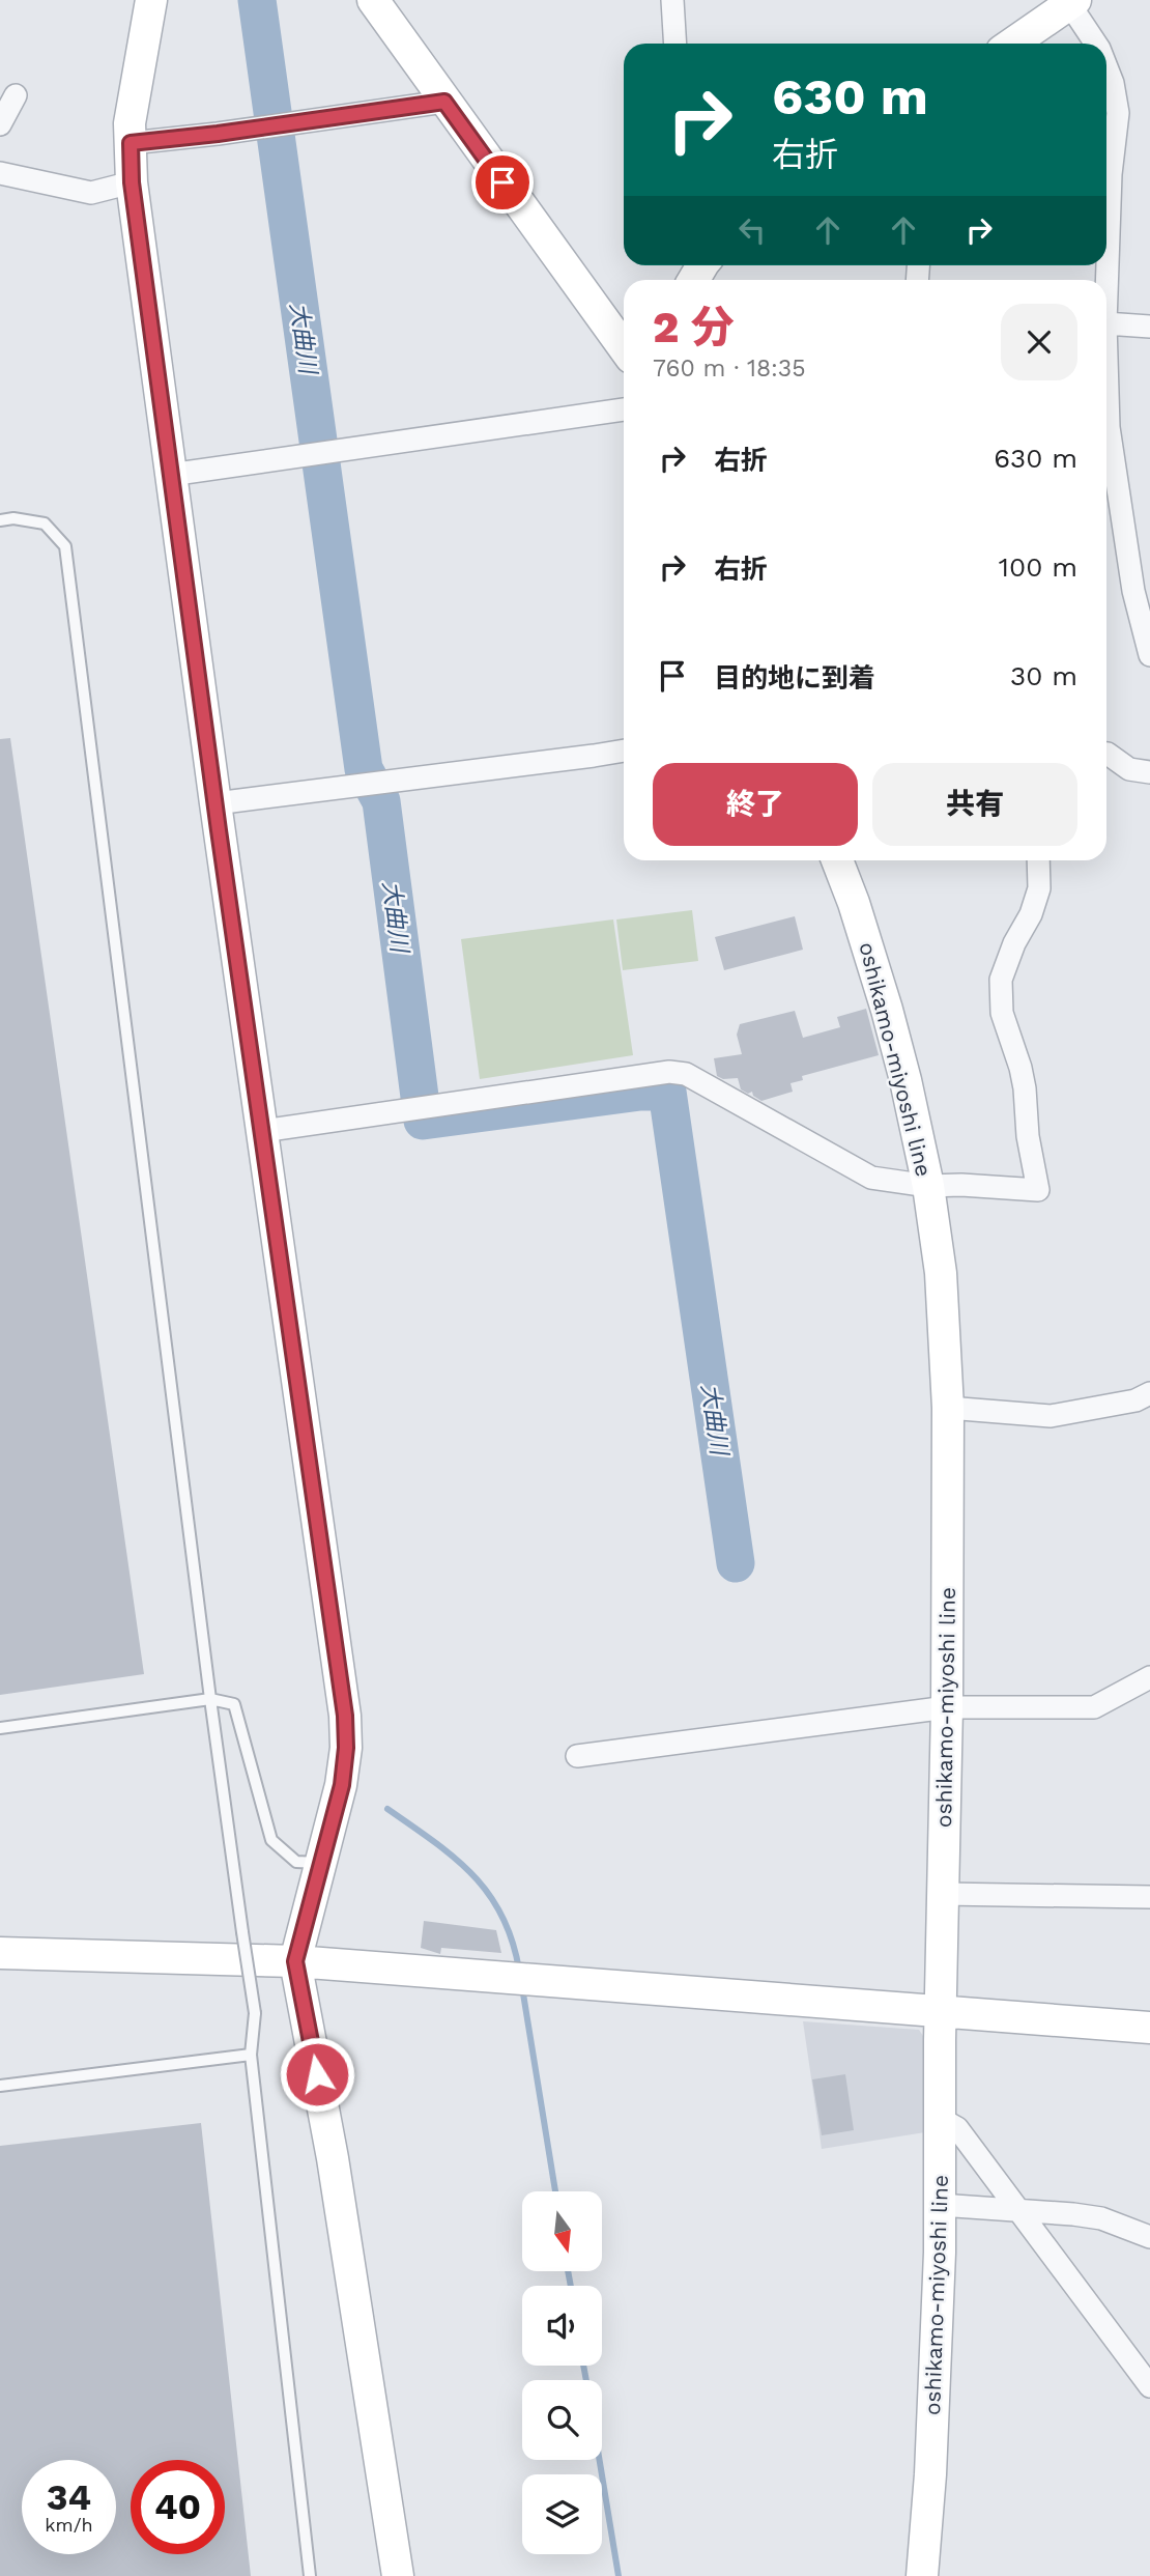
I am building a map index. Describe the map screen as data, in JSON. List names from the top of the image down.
{
  "streets": {
    "street": ["oshikamo-miyoshi line"]
  },
  "water": ["大曲川"],
  "north": "bottom",
  "page": {
    "turn": ["630 m", "右折"],
    "heading": ["2 分", "760 m · 18:35"],
    "list": [
      {
        "name": "右折",
        "value": "630 m"
      },
      {
        "name": "右折",
        "value": "100 m"
      },
      {
        "name": "目的地に到着",
        "value": "30 m"
      }
    ],
    "buttons": ["終了", "共有"],
    "speed": "34 km/h",
    "limit": "40"
  }
}
